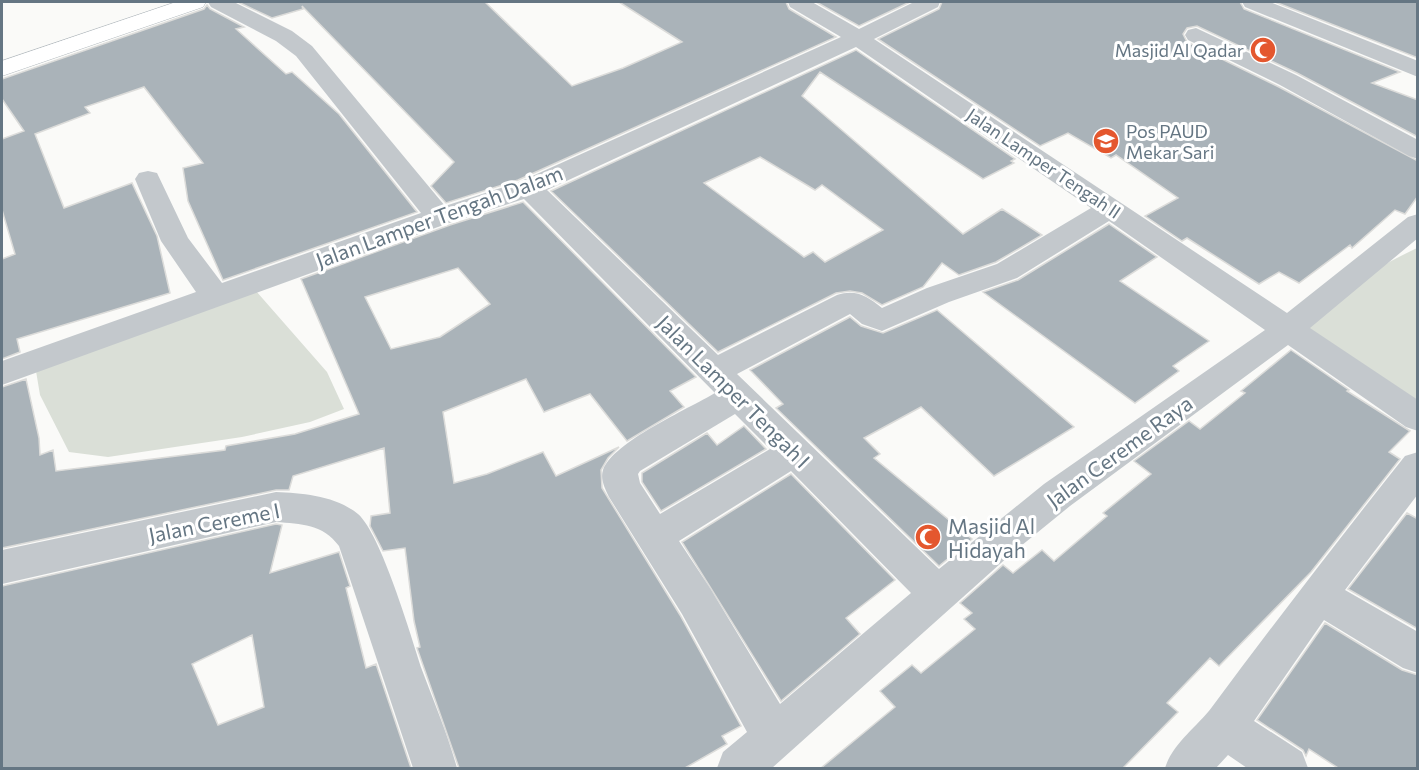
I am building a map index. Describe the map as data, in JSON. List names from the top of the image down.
{
  "streets": {
    "street": [
      "Jalan Lamper Tengah II",
      "Jalan Lamper Tengah Dalam",
      "Jalan Lamper Tengah I",
      "Jalan Cereme Raya",
      "Jalan Cereme I"
    ]
  },
  "crossings": [
    ["Jalan Lamper Tengah II", "Jalan Lamper Tengah Dalam"],
    ["Jalan Lamper Tengah II", "Jalan Cereme Raya"],
    ["Jalan Lamper Tengah Dalam", "Jalan Lamper Tengah I"],
    ["Jalan Lamper Tengah I", "Jalan Cereme Raya"]
  ],
  "places": {
    "mosque": ["Masjid Al Qadar", "Masjid Al Hidayah"],
    "school or university": ["Pos PAUD Mekar Sari"]
  }
}
